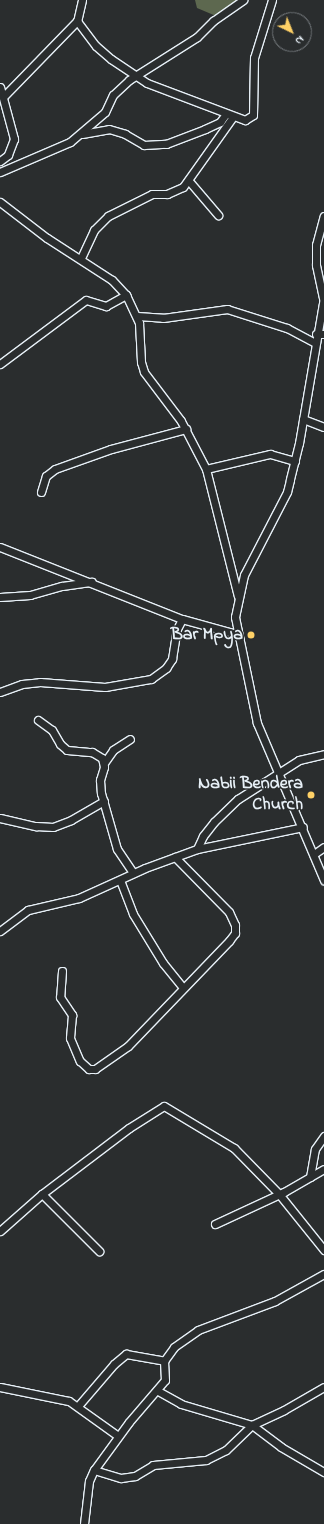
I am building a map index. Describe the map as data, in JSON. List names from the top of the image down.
{
  "places": ["Bar Mpya", "Nabii Bendera Church"],
  "north": "bottom right"
}
